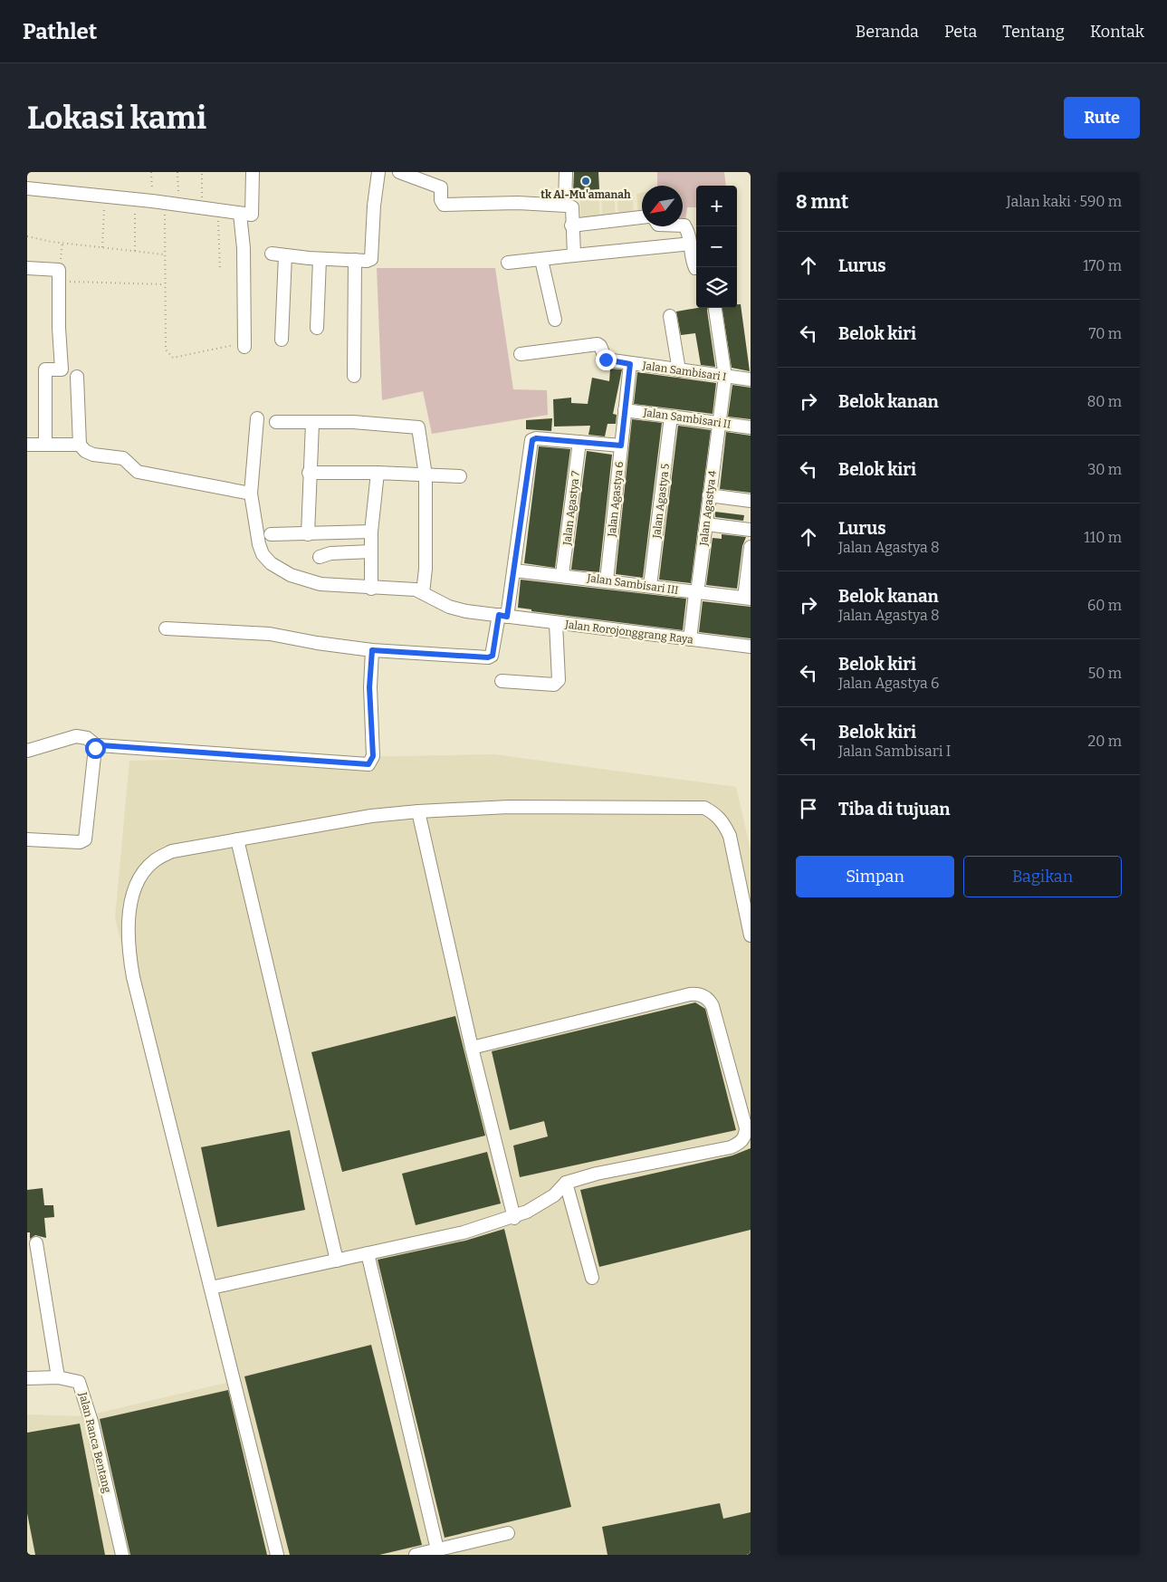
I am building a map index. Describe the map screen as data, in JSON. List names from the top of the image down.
{
  "streets": {
    "street": [
      "Jalan Sambisari I",
      "Jalan Sambisari II",
      "Jalan Agastya 6",
      "Jalan Agastya 5",
      "Jalan Agastya 7",
      "Jalan Agastya 4",
      "Jalan Sambisari III",
      "Jalan Rorojonggrang Raya",
      "Jalan Ranca Bentang"
    ]
  },
  "crossings": [
    ["Jalan Sambisari I", "Jalan Agastya 6"],
    ["Jalan Sambisari I", "Jalan Agastya 4"],
    ["Jalan Sambisari II", "Jalan Agastya 6"],
    ["Jalan Sambisari II", "Jalan Agastya 5"],
    ["Jalan Sambisari II", "Jalan Agastya 4"],
    ["Jalan Agastya 6", "Jalan Sambisari III"],
    ["Jalan Agastya 5", "Jalan Sambisari III"],
    ["Jalan Agastya 7", "Jalan Sambisari III"],
    ["Jalan Agastya 4", "Jalan Sambisari III"],
    ["Jalan Agastya 4", "Jalan Rorojonggrang Raya"]
  ],
  "places": ["tk Al-Mu'amanah"],
  "north": "bottom left",
  "page": {
    "header": "Pathlet",
    "nav": [
      "Beranda",
      "Peta",
      "Tentang",
      "Kontak"
    ],
    "buttons": [
      "Rute",
      ["Simpan", "Bagikan"]
    ],
    "title": "Lokasi kami",
    "heading": ["8 mnt", "Jalan kaki · 590 m"],
    "map_buttons": ["+", "−"],
    "list": [
      ["Lurus", "170 m"],
      ["Belok kiri", "70 m"],
      ["Belok kanan", "80 m"],
      ["Belok kiri", "30 m"],
      ["Lurus", "Jalan Agastya 8", "110 m"],
      ["Belok kanan", "Jalan Agastya 8", "60 m"],
      ["Belok kiri", "Jalan Agastya 6", "50 m"],
      ["Belok kiri", "Jalan Sambisari I", "20 m"],
      "Tiba di tujuan"
    ]
  }
}
